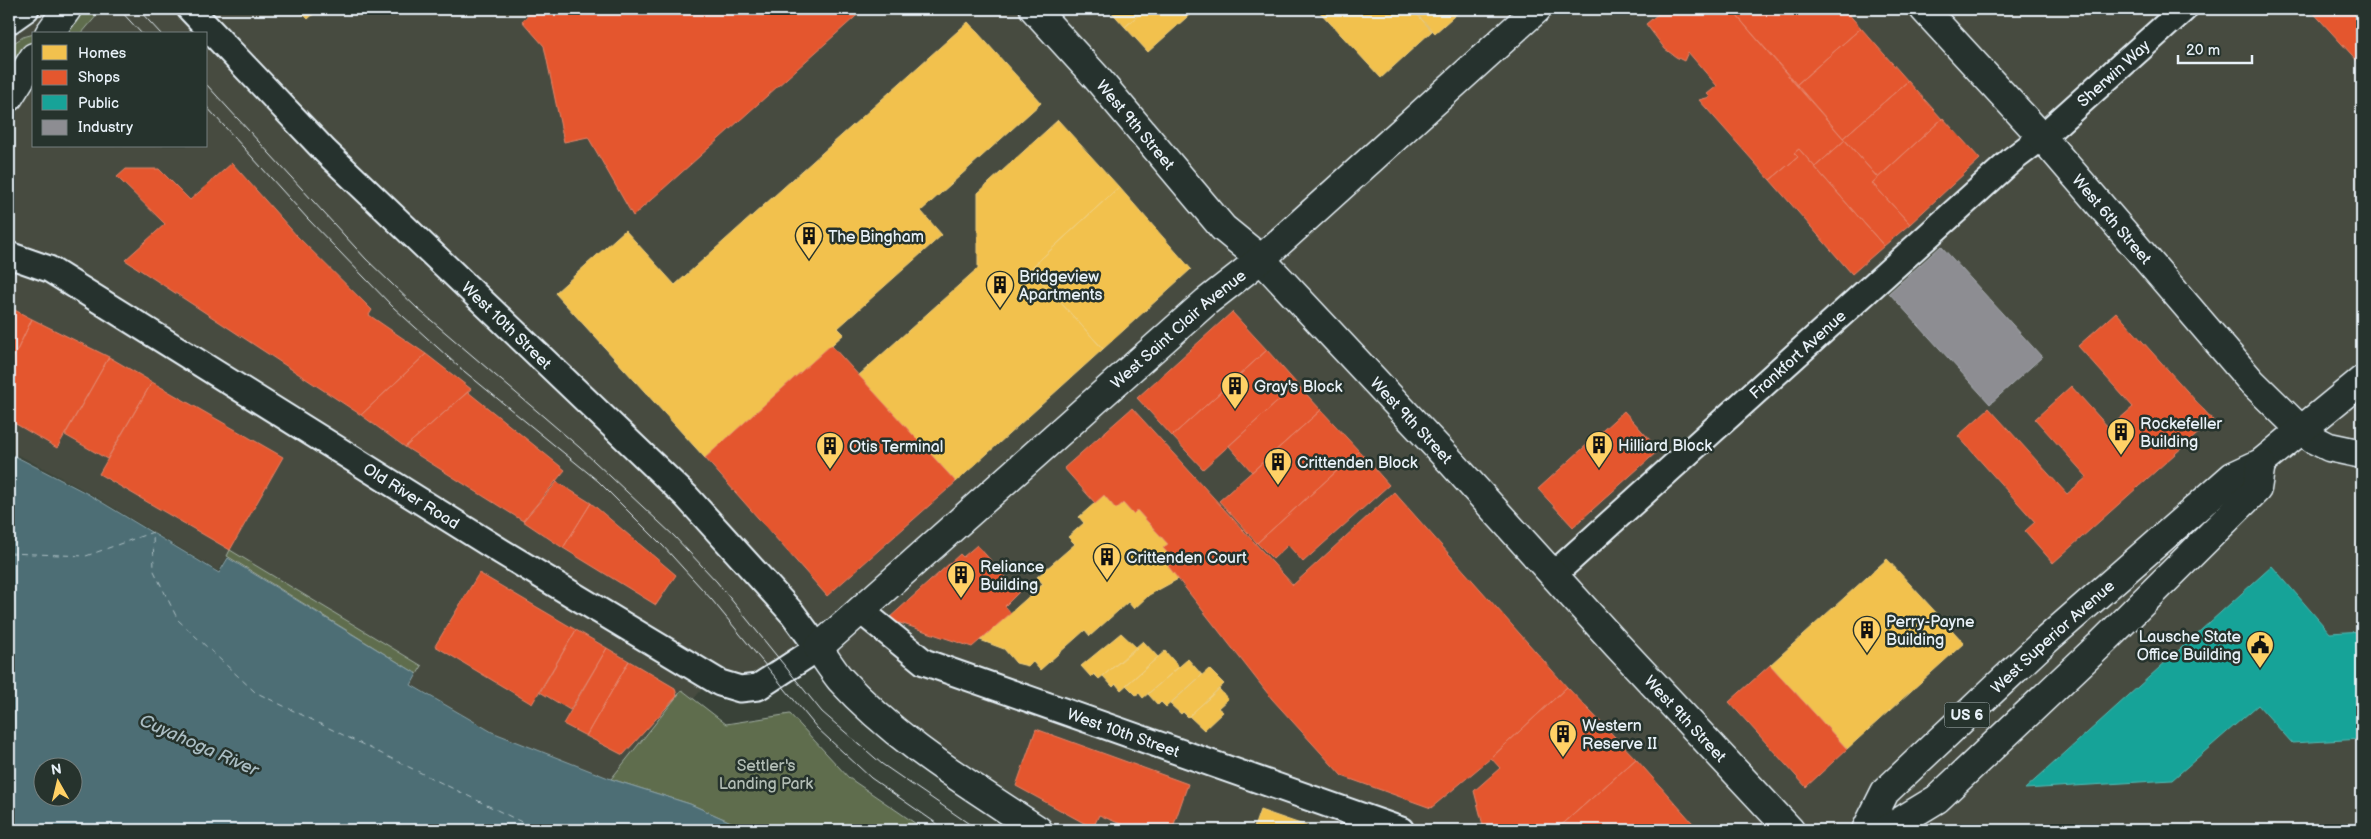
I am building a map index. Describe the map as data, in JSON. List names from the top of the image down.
{
  "streets": {
    "main road": [
      "West 9th Street",
      "West 6th Street",
      "West Saint Clair Avenue",
      "West Superior Avenue",
      "US 6"
    ],
    "street": [
      "Sherwin Way",
      "West 10th Street",
      "Frankfort Avenue",
      "Old River Road"
    ]
  },
  "crossings": [
    ["Sherwin Way", "West 6th Street"],
    ["Sherwin Way", "Frankfort Avenue"],
    ["West 9th Street", "West Saint Clair Avenue"],
    ["West 9th Street", "Frankfort Avenue"],
    ["West 6th Street", "Frankfort Avenue"],
    ["West 6th Street", "West Superior Avenue"],
    ["West 10th Street", "West Saint Clair Avenue"],
    ["West 10th Street", "Old River Road"],
    ["West Saint Clair Avenue", "Old River Road"],
    ["West Superior Avenue", "US 6"]
  ],
  "water": ["Cuyahoga River"],
  "parks": ["Settler's Landing Park"],
  "places": {
    "building": [
      "The Bingham",
      "Bridgeview Apartments",
      "Gray's Block",
      "Rockefeller Building",
      "Hilliard Block",
      "Otis Terminal",
      "Crittenden Block",
      "Crittenden Court",
      "Reliance Building",
      "Perry-Payne Building",
      "Western Reserve II"
    ],
    "public building": ["Lausche State Office Building"]
  },
  "legend": [
    "Homes",
    "Shops",
    "Public",
    "Industry"
  ],
  "scale_bar": "20 m",
  "north": "top"
}
